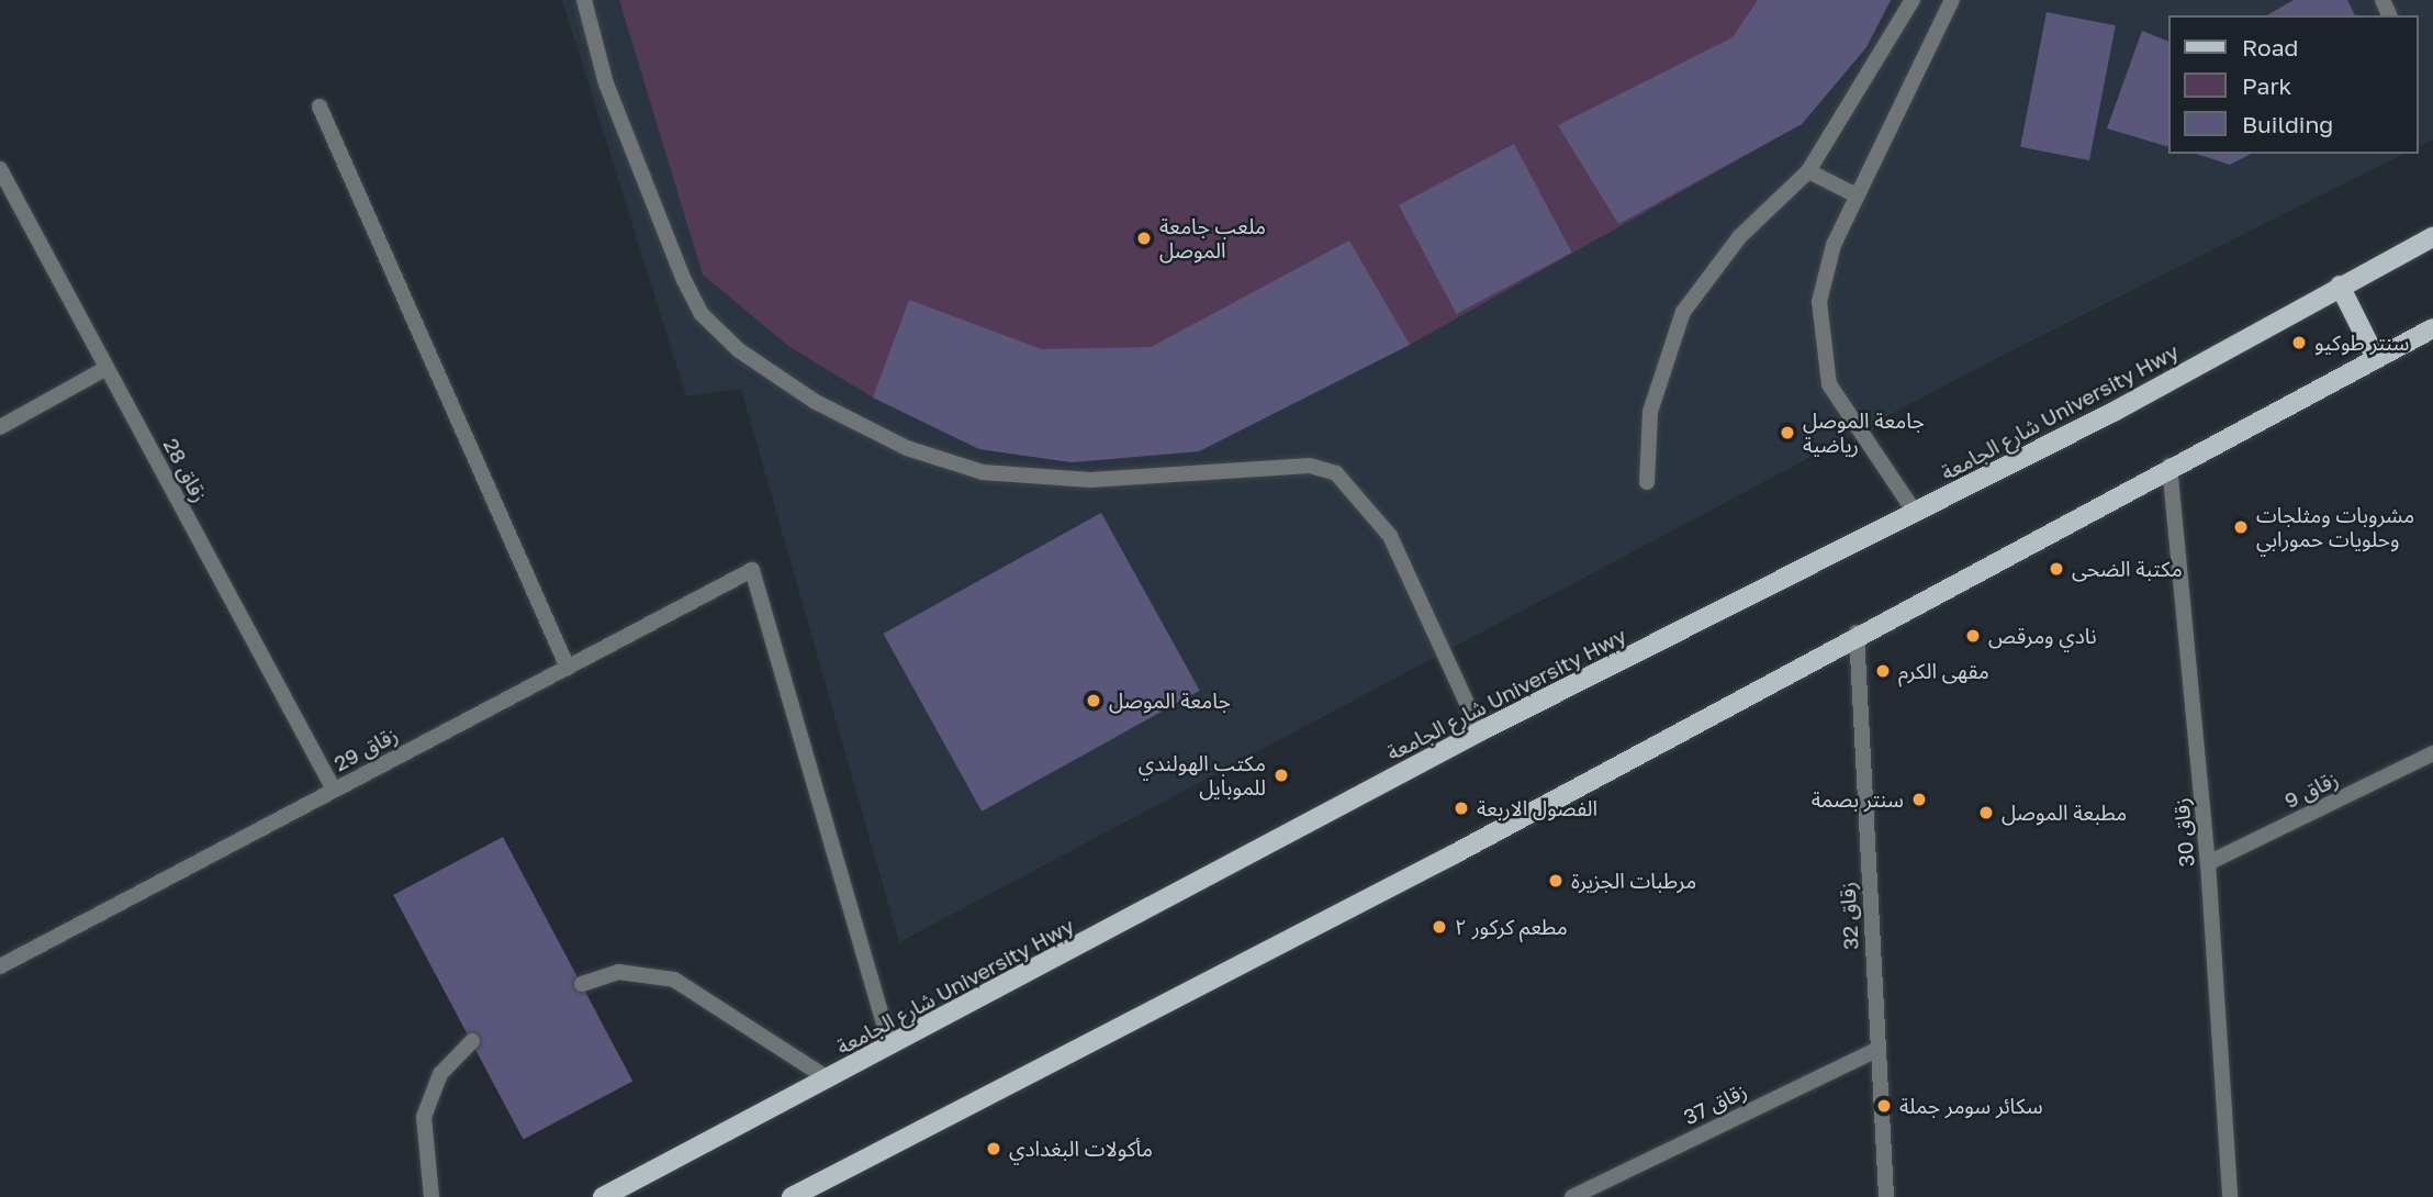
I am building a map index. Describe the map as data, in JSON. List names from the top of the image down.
{
  "streets": {
    "main road": ["شارع الجامعة University Hwy"],
    "street": [
      "زقاق 28",
      "زقاق 29",
      "زقاق 9",
      "زقاق 30",
      "زقاق 32",
      "زقاق 37"
    ]
  },
  "crossings": [
    ["شارع الجامعة University Hwy", "زقاق 29"],
    ["زقاق 28", "زقاق 29"],
    ["زقاق 9", "زقاق 30"],
    ["زقاق 32", "زقاق 37"]
  ],
  "places": [
    "ملعب جامعة الموصل",
    "سنتر طوكيو",
    "جامعة الموصل رياضية",
    "مشروبات ومثلجات وحلويات حمورابي",
    "مكتبة الضحى",
    "نادي ومرقص",
    "مقهى الكرم",
    "جامعة الموصل",
    "مكتب الهولندي للموبايل",
    "سنتر بصمة",
    "الفصول الاربعة",
    "مطبعة الموصل",
    "مرطبات الجزيرة",
    "مطعم كركور ٢",
    "سكائر سومر جملة",
    "مأكولات البغدادي"
  ],
  "legend": ["Road", "Park", "Building"]
}
